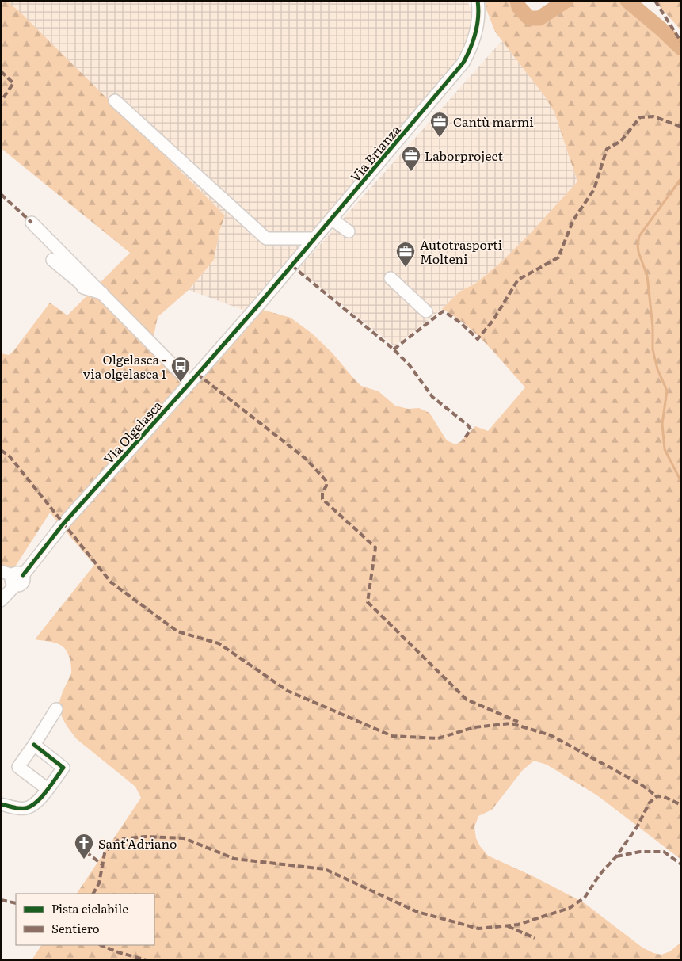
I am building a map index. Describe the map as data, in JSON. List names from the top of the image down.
{
  "streets": {
    "street": ["Via Brianza", "Via Olgelasca"]
  },
  "crossings": [
    ["Via Brianza", "Via Olgelasca"]
  ],
  "places": {
    "office": ["Cantù marmi", "Laborproject", "Autotrasporti Molteni"],
    "bus stop": ["Olgelasca - via olgelasca 1"],
    "church": ["Sant'Adriano"]
  },
  "legend": ["Pista ciclabile", "Sentiero"]
}
